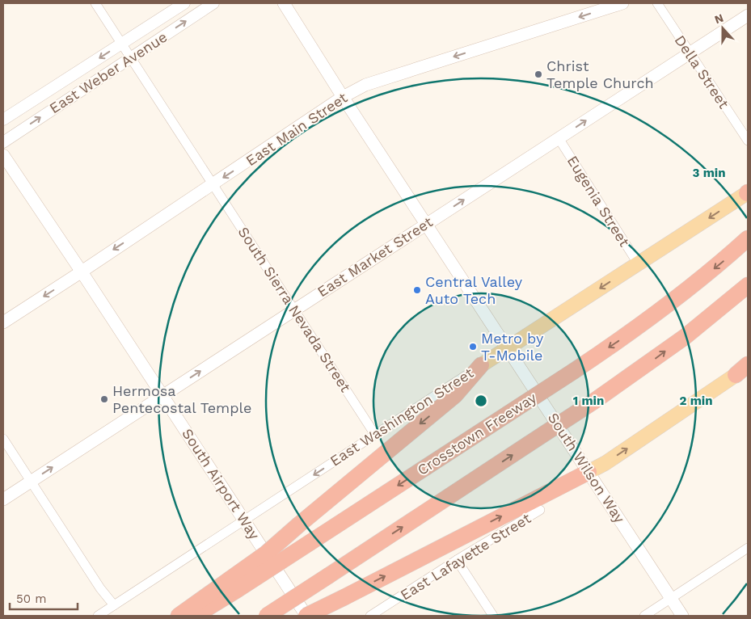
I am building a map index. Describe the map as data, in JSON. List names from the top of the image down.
{
  "streets": {
    "highway": ["Crosstown Freeway"],
    "main road": [
      "East Main Street",
      "East Market Street",
      "East Washington Street",
      "South Wilson Way",
      "South Airport Way"
    ],
    "street": [
      "Della Street",
      "East Weber Avenue",
      "Eugenia Street",
      "South Sierra Nevada Street",
      "East Lafayette Street"
    ]
  },
  "crossings": [
    ["Della Street", "East Market Street"],
    ["East Weber Avenue", "South Sierra Nevada Street"],
    ["East Main Street", "South Sierra Nevada Street"],
    ["East Main Street", "South Wilson Way"],
    ["East Main Street", "South Airport Way"],
    ["Eugenia Street", "East Market Street"],
    ["Eugenia Street", "East Washington Street"],
    ["East Market Street", "South Sierra Nevada Street"],
    ["East Market Street", "South Wilson Way"],
    ["East Market Street", "South Airport Way"],
    ["South Sierra Nevada Street", "East Washington Street"],
    ["East Washington Street", "South Wilson Way"],
    ["East Washington Street", "South Airport Way"]
  ],
  "one_way": ["East Main Street", "East Market Street", "East Washington Street"],
  "places": [
    "Christ Temple Church",
    "Central Valley Auto Tech",
    "Metro by T-Mobile",
    "Hermosa Pentecostal Temple"
  ],
  "scale_bar": "50 m",
  "north": "top",
  "rings": ["3 min", "1 min", "2 min"]
}
